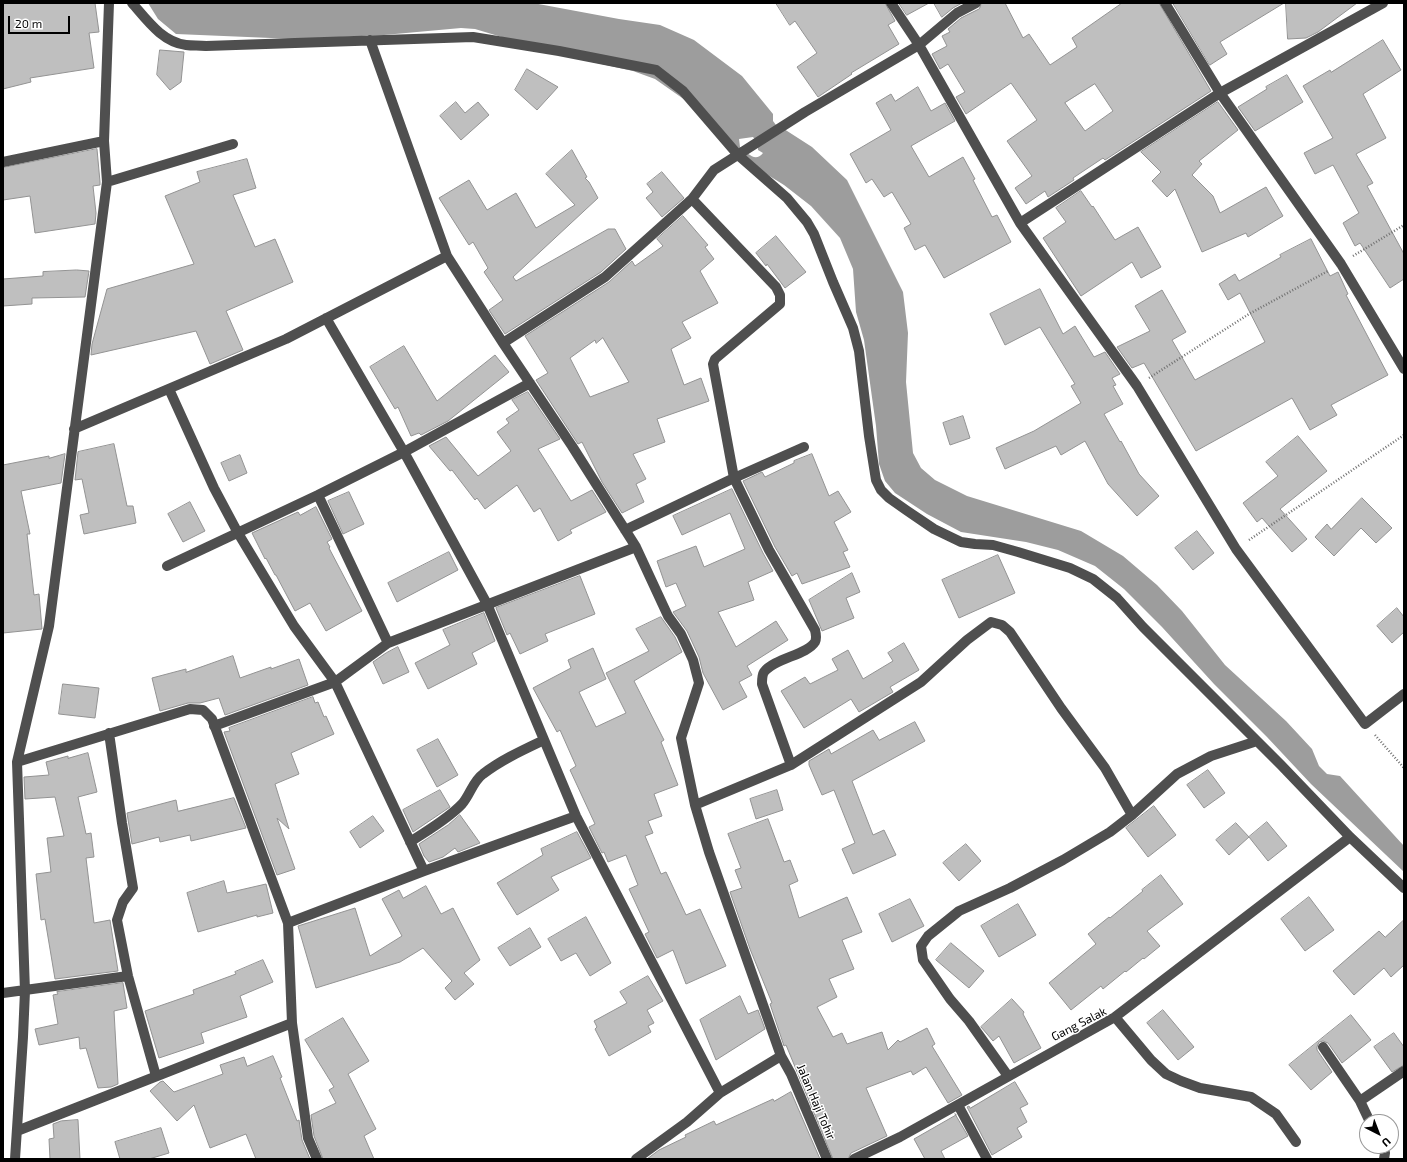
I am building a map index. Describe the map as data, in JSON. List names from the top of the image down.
{
  "streets": {
    "street": ["Gang Salak", "Jalan Haji Tohir"]
  },
  "scale_bar": "20 m",
  "north": "bottom right"
}
